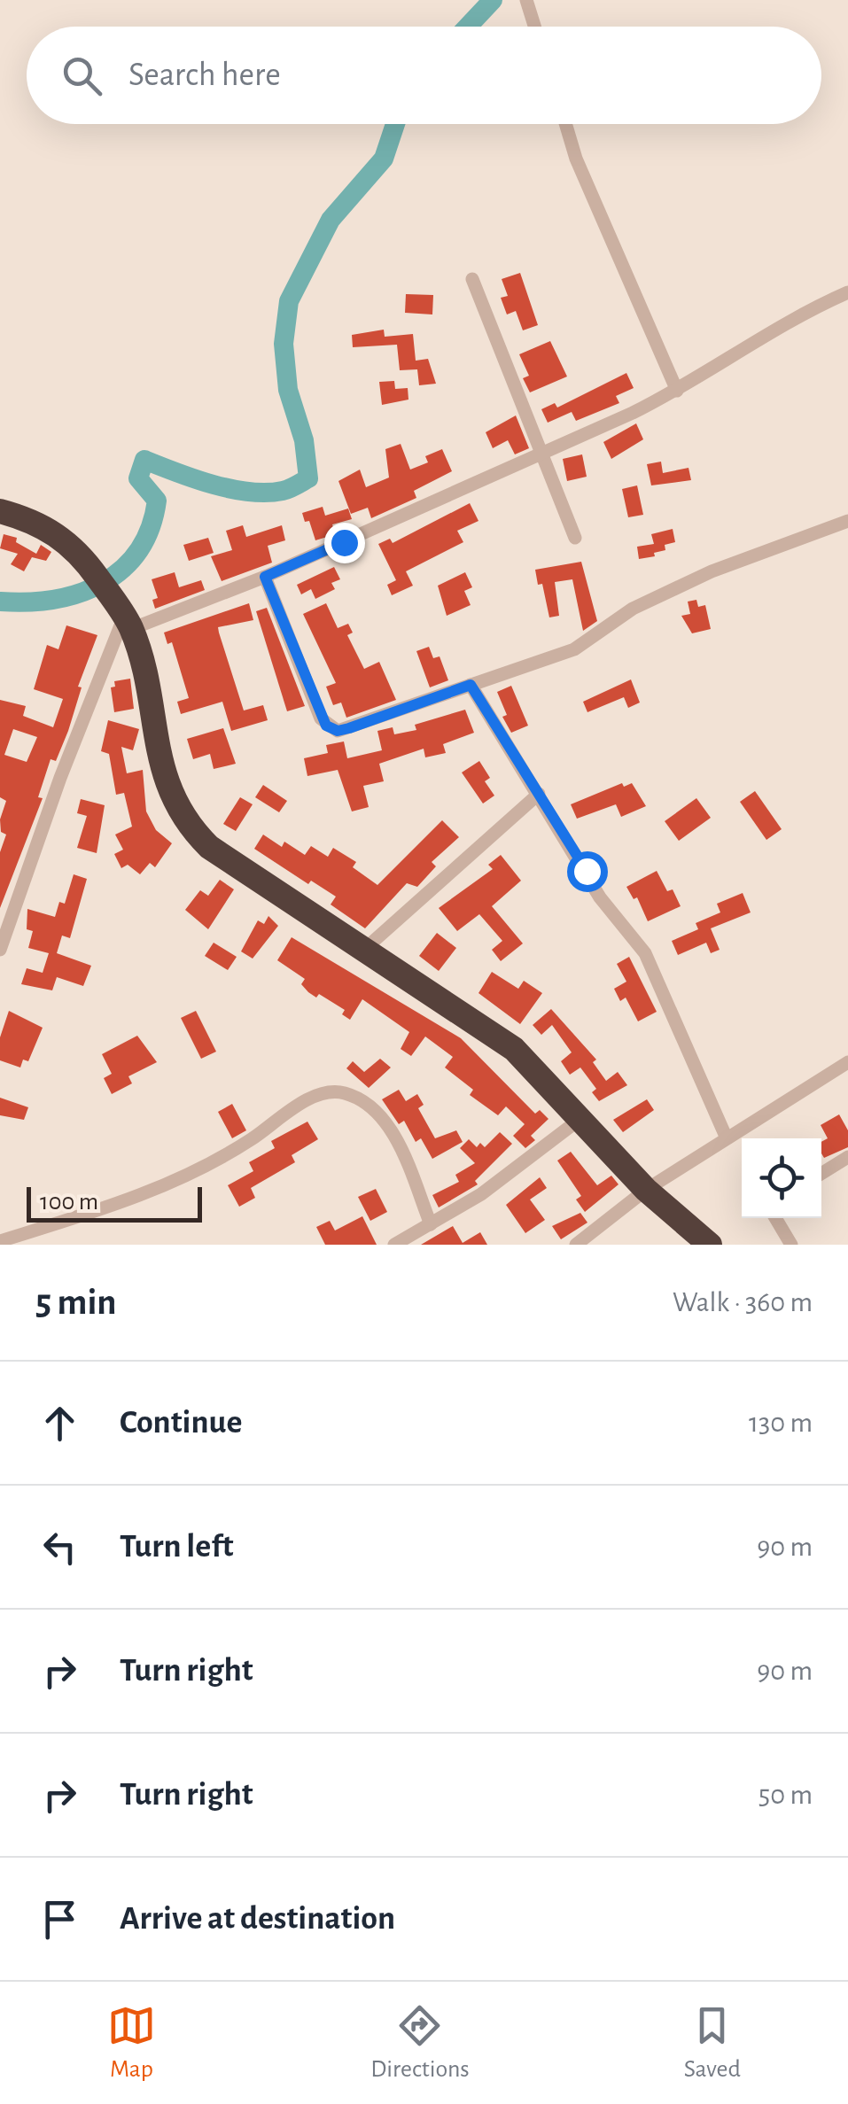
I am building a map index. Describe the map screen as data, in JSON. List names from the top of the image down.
{
  "scale_bar": "100 m",
  "page": {
    "search": "Search here",
    "scale": "100 m",
    "heading": ["5 min", "Walk · 360 m"],
    "list": [
      ["Continue", "130 m"],
      ["Turn left", "90 m"],
      ["Turn right", "90 m"],
      ["Turn right", "50 m"],
      "Arrive at destination"
    ],
    "nav": ["Map", "Directions", "Saved"]
  }
}
